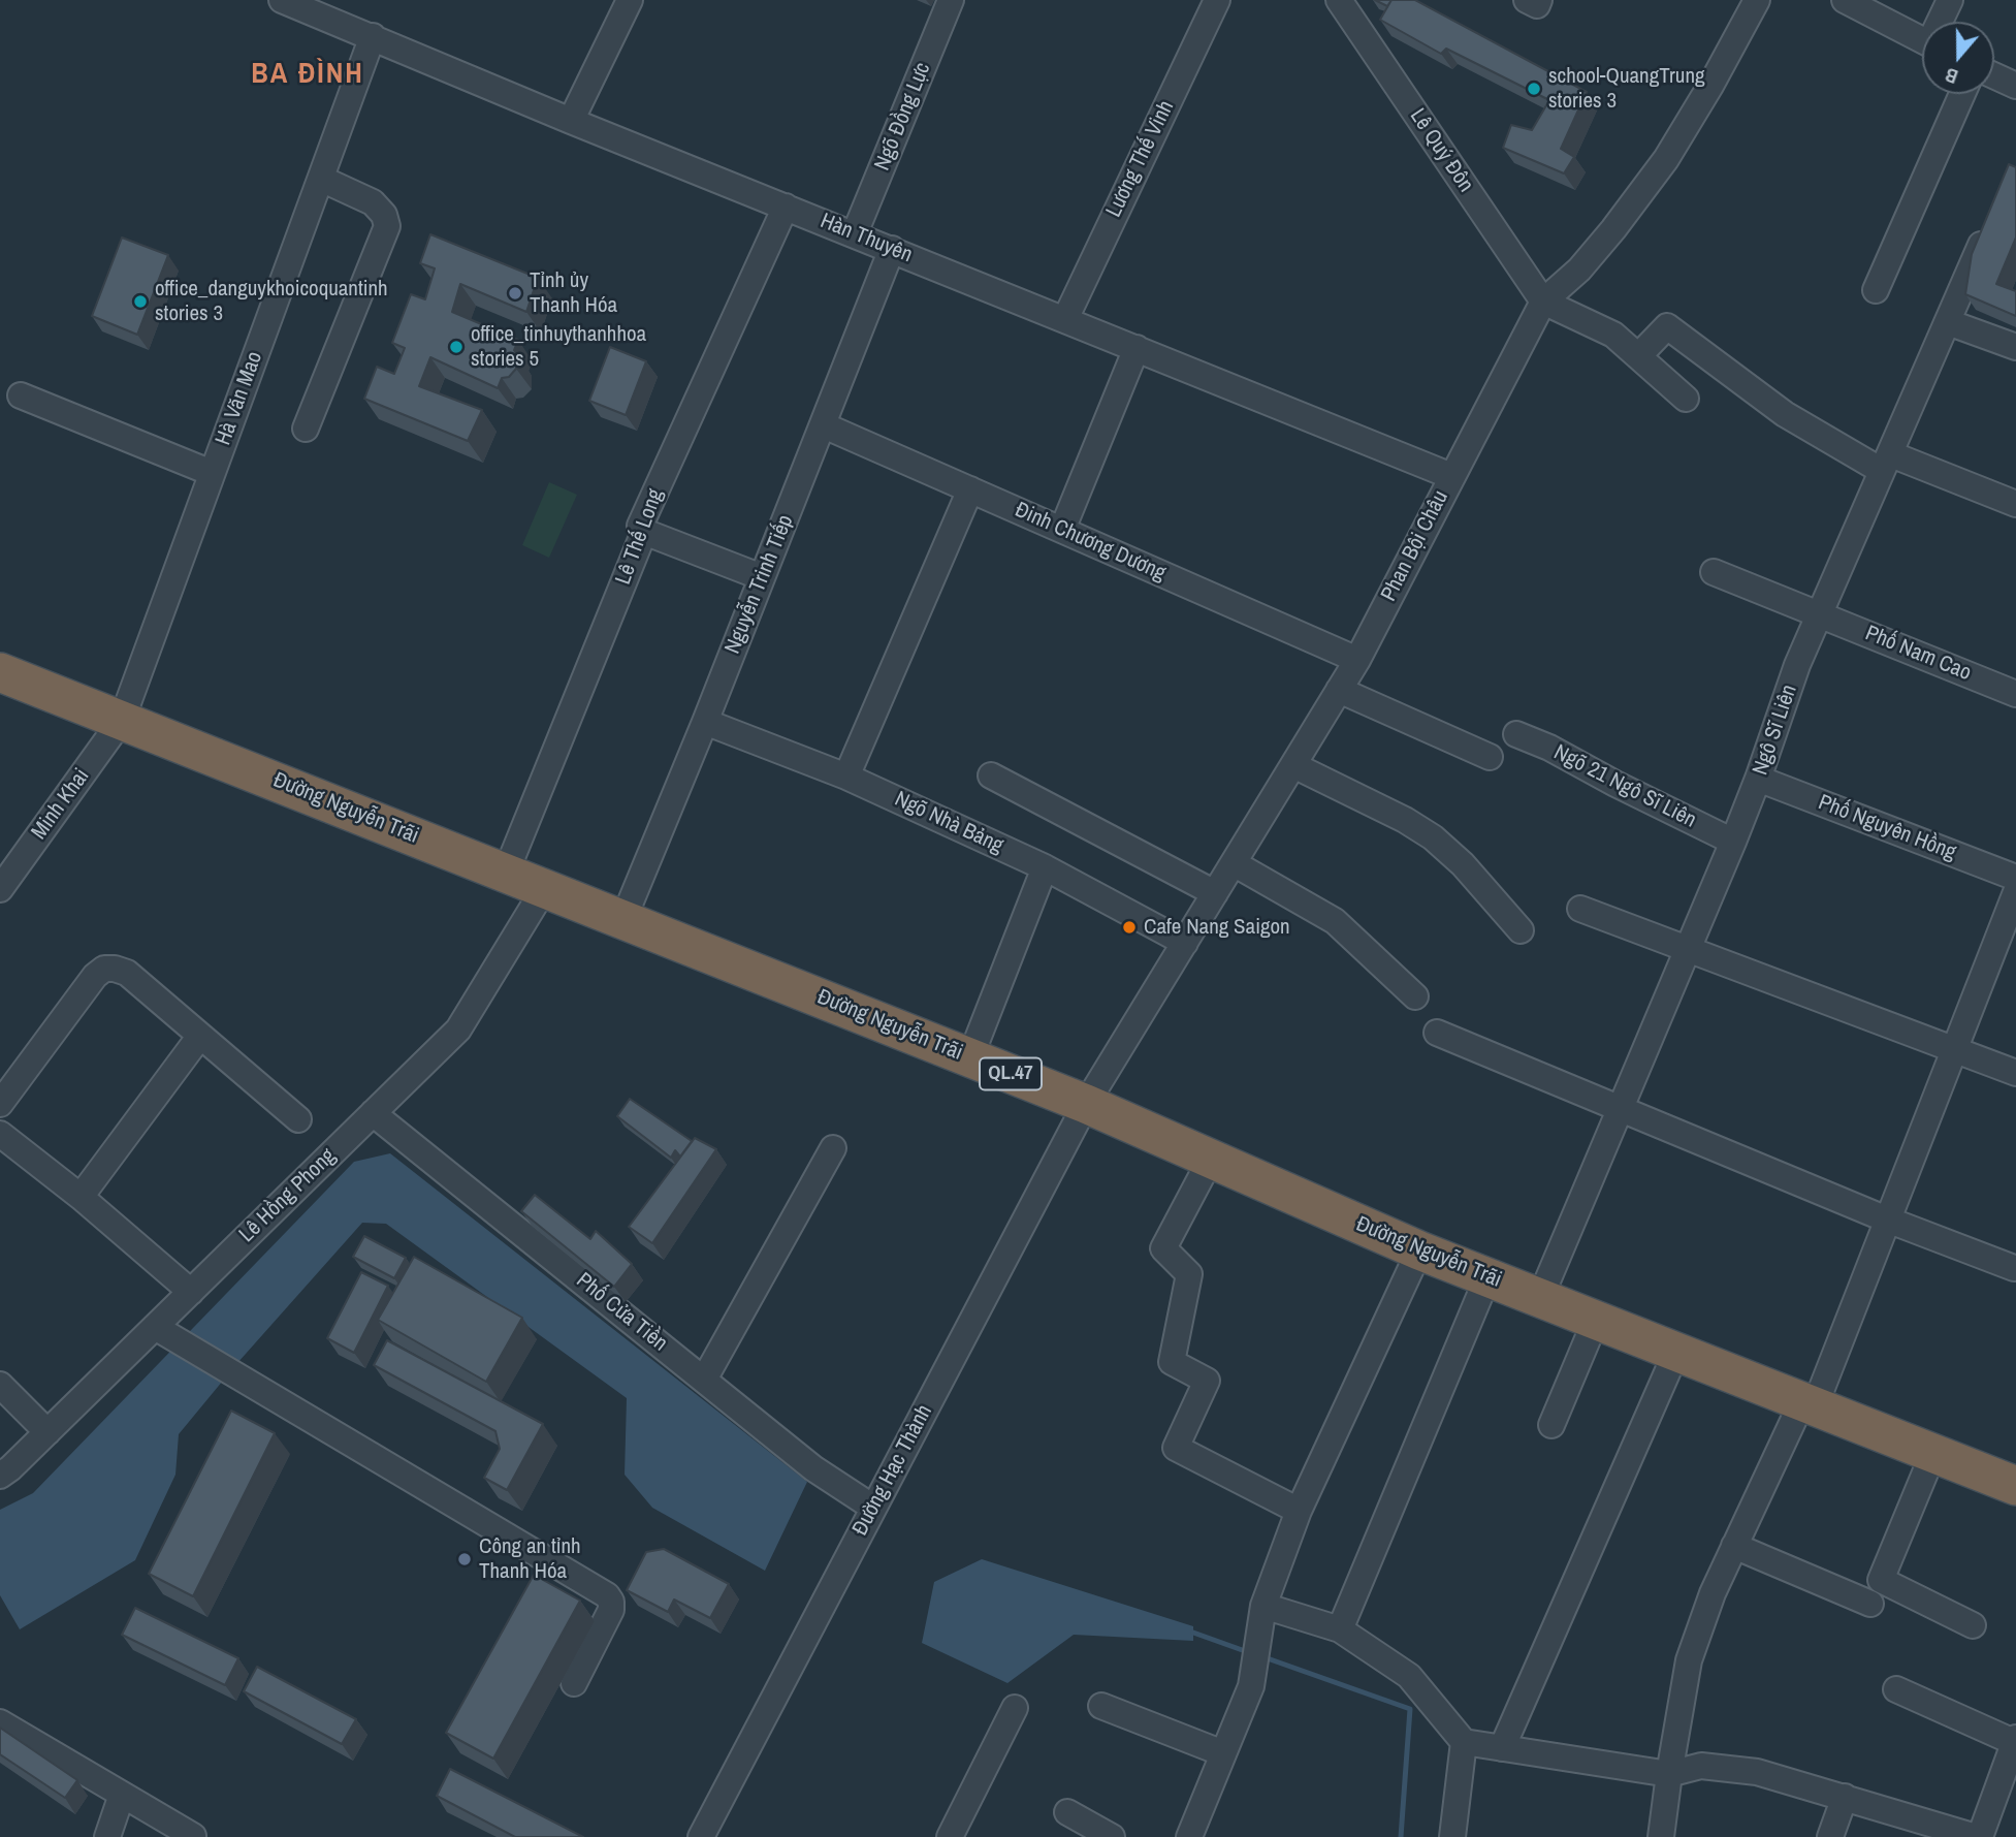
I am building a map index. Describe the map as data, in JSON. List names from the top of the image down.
{
  "streets": {
    "highway": ["Đường Nguyễn Trãi", "QL.47"],
    "street": [
      "Ngõ Đồng Lực",
      "Lê Quý Đôn",
      "Lương Thế Vinh",
      "Hàn Thuyên",
      "Hà Văn Mao",
      "Lê Thế Long",
      "Đinh Chương Dương",
      "Phan Bội Châu",
      "Nguyễn Trinh Tiếp",
      "Phố Nam Cao",
      "Ngô Sĩ Liên",
      "Ngõ 21 Ngô Sĩ Liên",
      "Minh Khai",
      "Ngõ Nhà Bảng",
      "Phố Nguyên Hồng",
      "Lê Hồng Phong",
      "Phố Cửa Tiền",
      "Đường Hạc Thành"
    ]
  },
  "crossings": [
    ["Ngõ Đồng Lực", "Hàn Thuyên"],
    ["Lê Quý Đôn", "Phan Bội Châu"],
    ["Lương Thế Vinh", "Hàn Thuyên"],
    ["Hàn Thuyên", "Hà Văn Mao"],
    ["Hàn Thuyên", "Lê Thế Long"],
    ["Hàn Thuyên", "Phan Bội Châu"],
    ["Hàn Thuyên", "Nguyễn Trinh Tiếp"],
    ["Hà Văn Mao", "Minh Khai"],
    ["Hà Văn Mao", "Đường Nguyễn Trãi"],
    ["Lê Thế Long", "Đường Nguyễn Trãi"],
    ["Đinh Chương Dương", "Phan Bội Châu"],
    ["Đinh Chương Dương", "Nguyễn Trinh Tiếp"],
    ["Phan Bội Châu", "Đường Nguyễn Trãi"],
    ["Phan Bội Châu", "Ngõ Nhà Bảng"],
    ["Phan Bội Châu", "Đường Hạc Thành"],
    ["Nguyễn Trinh Tiếp", "Đường Nguyễn Trãi"],
    ["Nguyễn Trinh Tiếp", "Ngõ Nhà Bảng"],
    ["Phố Nam Cao", "Ngô Sĩ Liên"],
    ["Ngô Sĩ Liên", "Ngõ 21 Ngô Sĩ Liên"],
    ["Ngô Sĩ Liên", "Đường Nguyễn Trãi"],
    ["Ngô Sĩ Liên", "Phố Nguyên Hồng"],
    ["Minh Khai", "Đường Nguyễn Trãi"],
    ["Đường Nguyễn Trãi", "Lê Hồng Phong"],
    ["Đường Nguyễn Trãi", "Đường Hạc Thành"],
    ["Lê Hồng Phong", "Phố Cửa Tiền"],
    ["Phố Cửa Tiền", "Đường Hạc Thành"]
  ],
  "districts": ["BA ĐÌNH"],
  "places": [
    "school-QuangTrung stories 3",
    "Tỉnh ủy Thanh Hóa",
    "office_danguykhoicoquantinh stories 3",
    "office_tinhuythanhhoa stories 5",
    "Cafe Nang Saigon",
    "Công an tỉnh Thanh Hóa"
  ],
  "north": "bottom"
}
